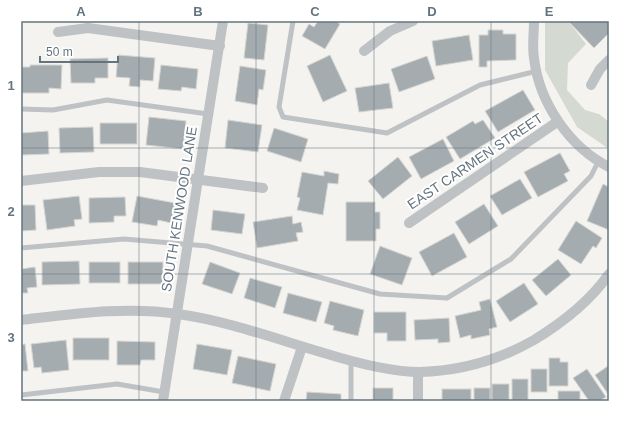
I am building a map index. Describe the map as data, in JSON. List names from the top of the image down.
{
  "streets": {
    "street": ["EAST CARMEN STREET", "SOUTH KENWOOD LANE"]
  },
  "scale_bar": "50 m",
  "grid": {
    "columns": [
      "A",
      "B",
      "C",
      "D",
      "E"
    ],
    "rows": ["1", "2", "3"]
  }
}
